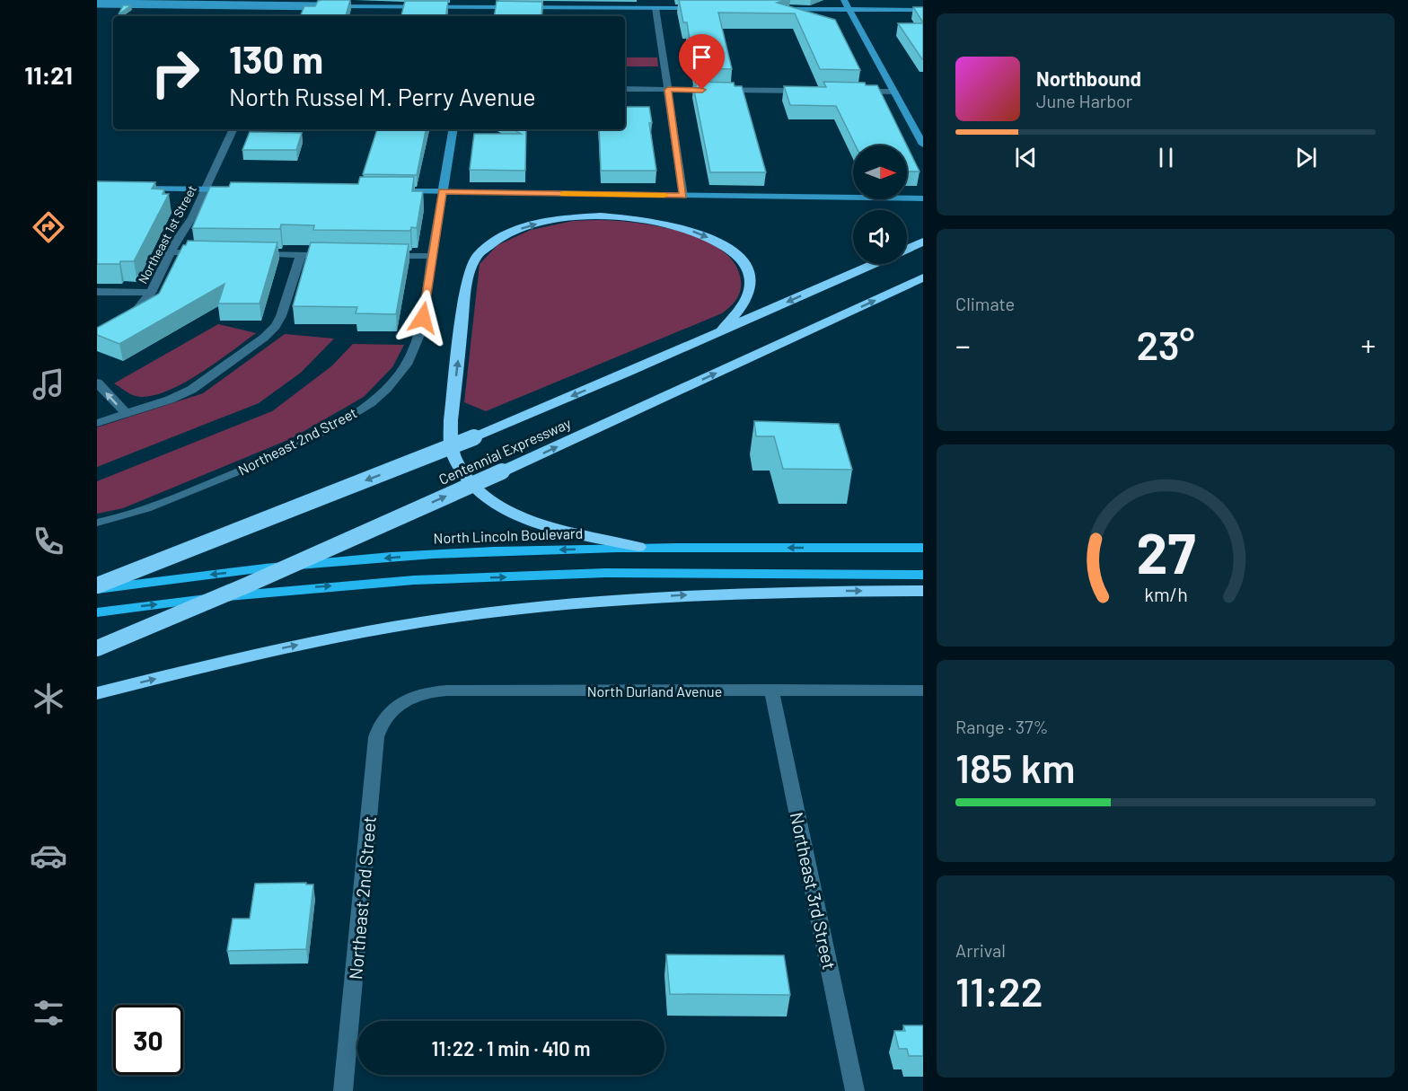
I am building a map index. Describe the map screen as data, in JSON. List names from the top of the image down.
{
  "streets": {
    "highway": ["Centennial Expressway"],
    "main road": ["North Lincoln Boulevard"],
    "street": [
      "Northeast 1st Street",
      "Northeast 2nd Street",
      "North Durland Avenue",
      "Northeast 3rd Street"
    ]
  },
  "crossings": [
    ["Northeast 2nd Street", "North Durland Avenue"],
    ["Centennial Expressway", "North Lincoln Boulevard"],
    ["North Durland Avenue", "Northeast 3rd Street"]
  ],
  "north": "right",
  "page": {
    "tabs": "11:21",
    "turn": ["130 m", "North Russel M. Perry Avenue"],
    "song": ["Northbound", "June Harbor"],
    "tile": [
      "Climate",
      ["Range · 37%", "185 km"],
      ["Arrival", "11:22"]
    ],
    "heat": ["−", "23°", "+"],
    "limit": "30",
    "trip": "11:22 · 1 min · 410 m",
    "gauge": ["27", "km/h"]
  }
}
